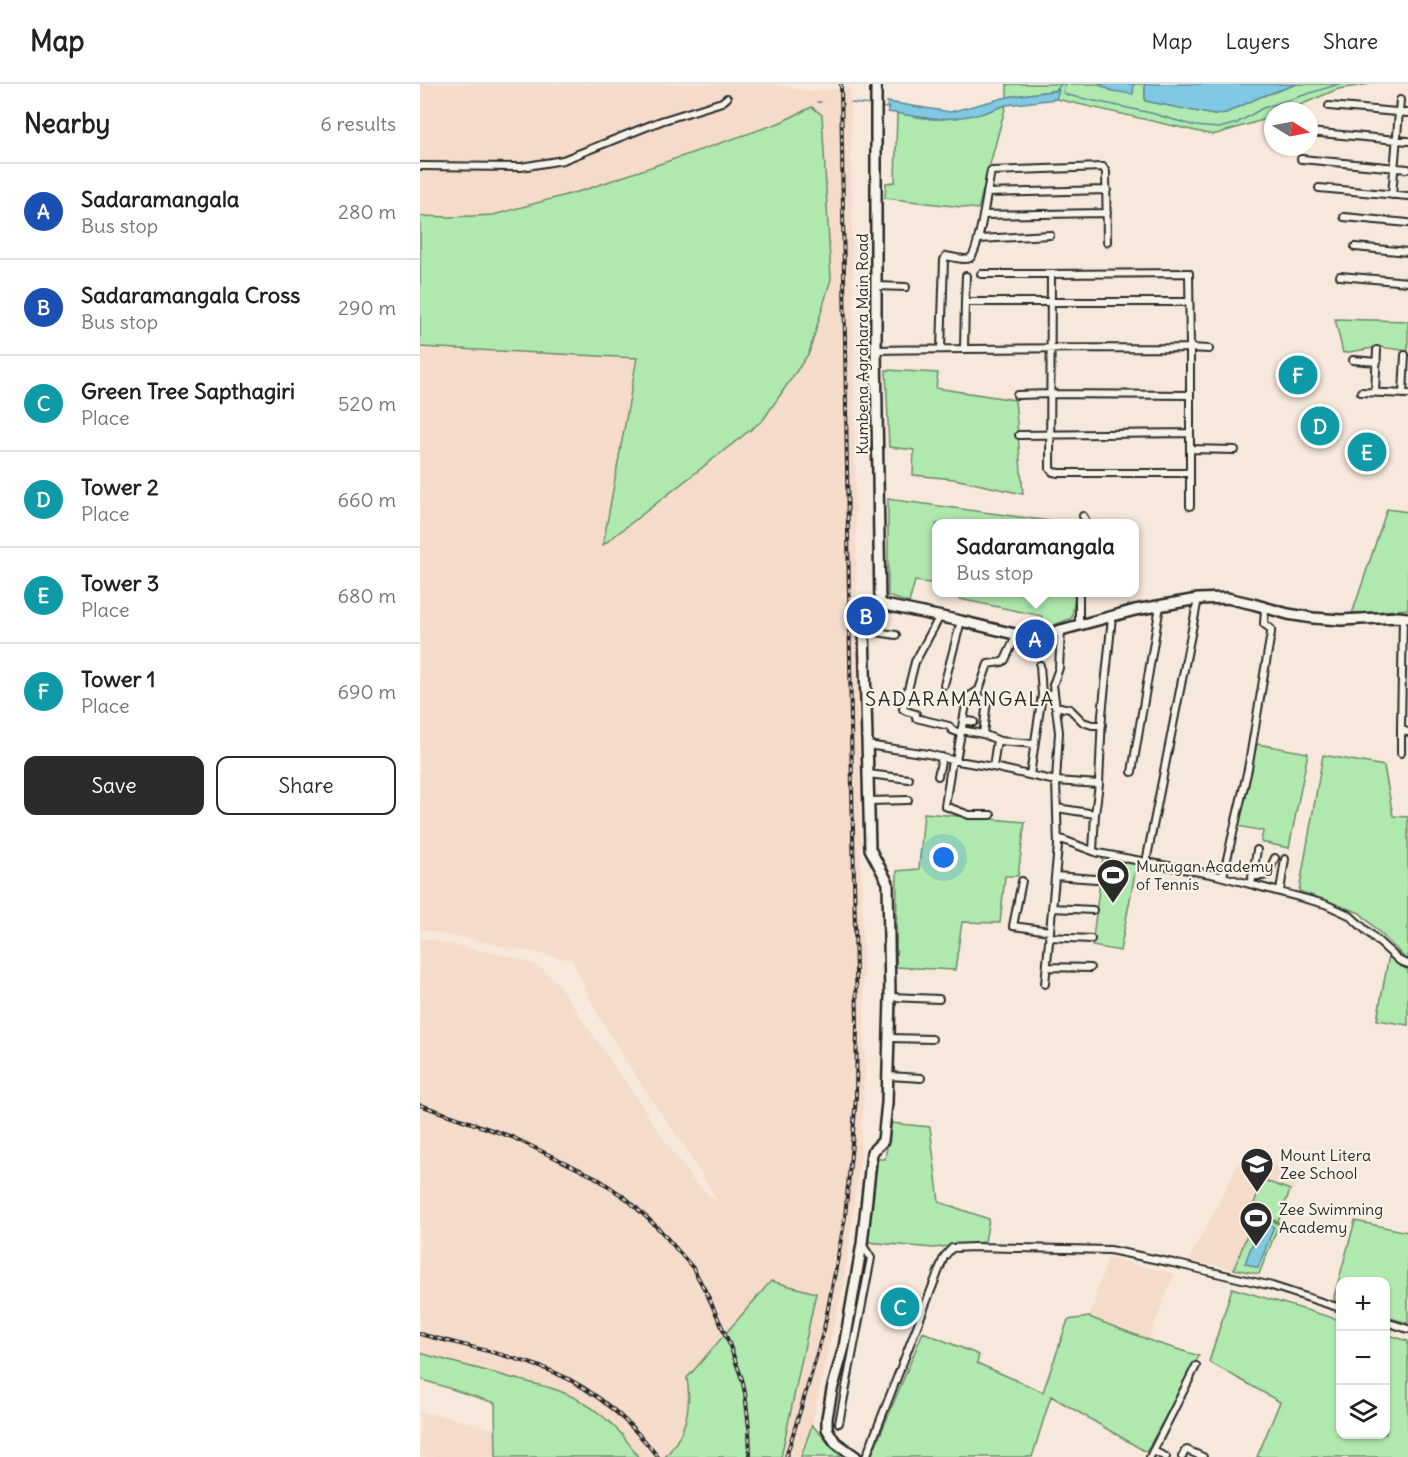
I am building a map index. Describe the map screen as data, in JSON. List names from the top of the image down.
{
  "streets": {
    "street": ["Kumbena Agrahara Main Road"]
  },
  "districts": ["SADARAMANGALA"],
  "places": {
    "sports": ["Murugan Academy of Tennis", "Zee Swimming Academy"],
    "school or university": ["Mount Litera Zee School"]
  },
  "north": "right",
  "page": {
    "header": "Map",
    "nav": ["Map", "Layers", "Share"],
    "heading": ["Nearby", "6 results"],
    "list": [
      {
        "mark": "A",
        "name": "Sadaramangala",
        "note": "Bus stop",
        "value": "280 m"
      },
      {
        "mark": "B",
        "name": "Sadaramangala Cross",
        "note": "Bus stop",
        "value": "290 m"
      },
      {
        "mark": "C",
        "name": "Green Tree Sapthagiri",
        "note": "Place",
        "value": "520 m"
      },
      {
        "mark": "D",
        "name": "Tower 2",
        "note": "Place",
        "value": "660 m"
      },
      {
        "mark": "E",
        "name": "Tower 3",
        "note": "Place",
        "value": "680 m"
      },
      {
        "mark": "F",
        "name": "Tower 1",
        "note": "Place",
        "value": "690 m"
      }
    ],
    "pins": [
      "F",
      "D",
      "E",
      "B",
      "A",
      "C"
    ],
    "popup": ["Sadaramangala", "Bus stop"],
    "buttons": ["Save", "Share"],
    "map_buttons": ["+", "−"]
  }
}
